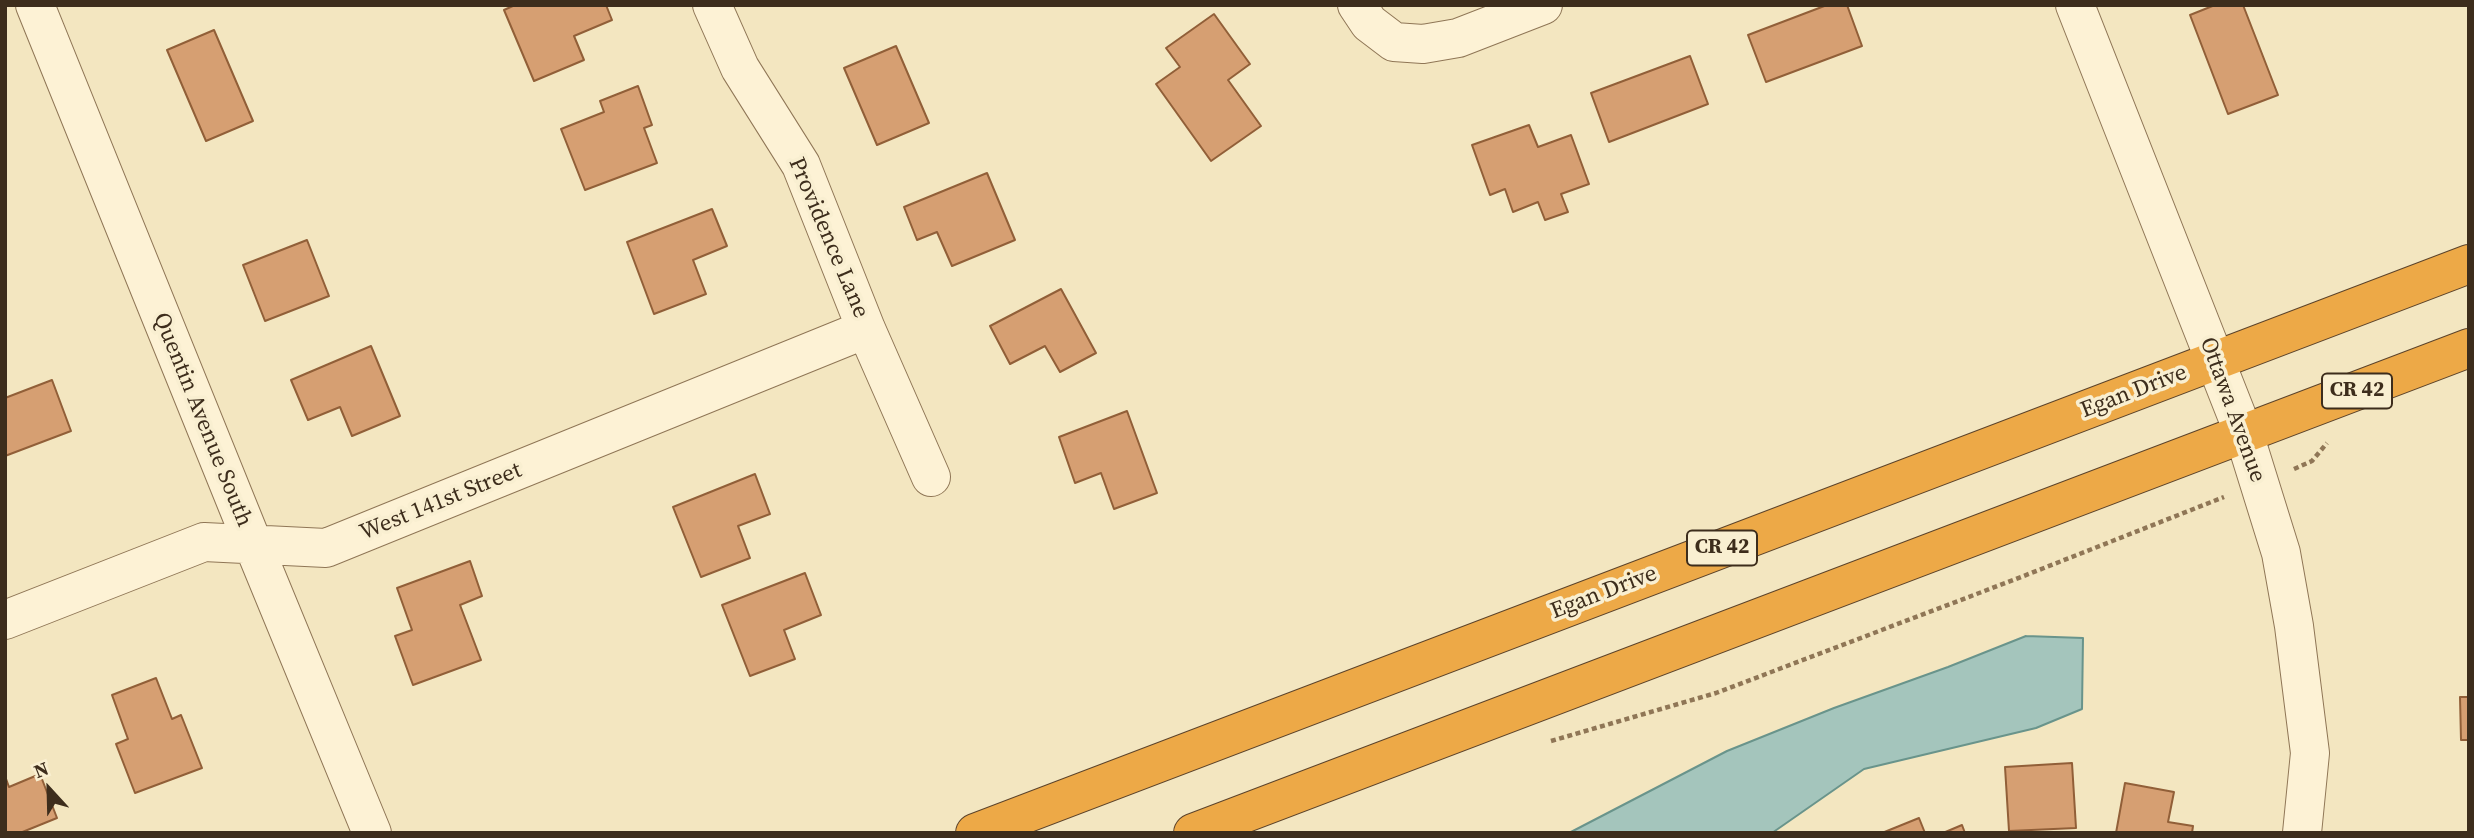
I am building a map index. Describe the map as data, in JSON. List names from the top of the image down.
{
  "streets": {
    "highway": ["CR 42", "Egan Drive"],
    "street": [
      "Providence Lane",
      "Ottawa Avenue",
      "Quentin Avenue South",
      "West 141st Street"
    ]
  },
  "crossings": [
    ["Providence Lane", "West 141st Street"],
    ["CR 42", "Ottawa Avenue"],
    ["Egan Drive", "Ottawa Avenue"],
    ["Quentin Avenue South", "West 141st Street"]
  ],
  "north": "top"
}
